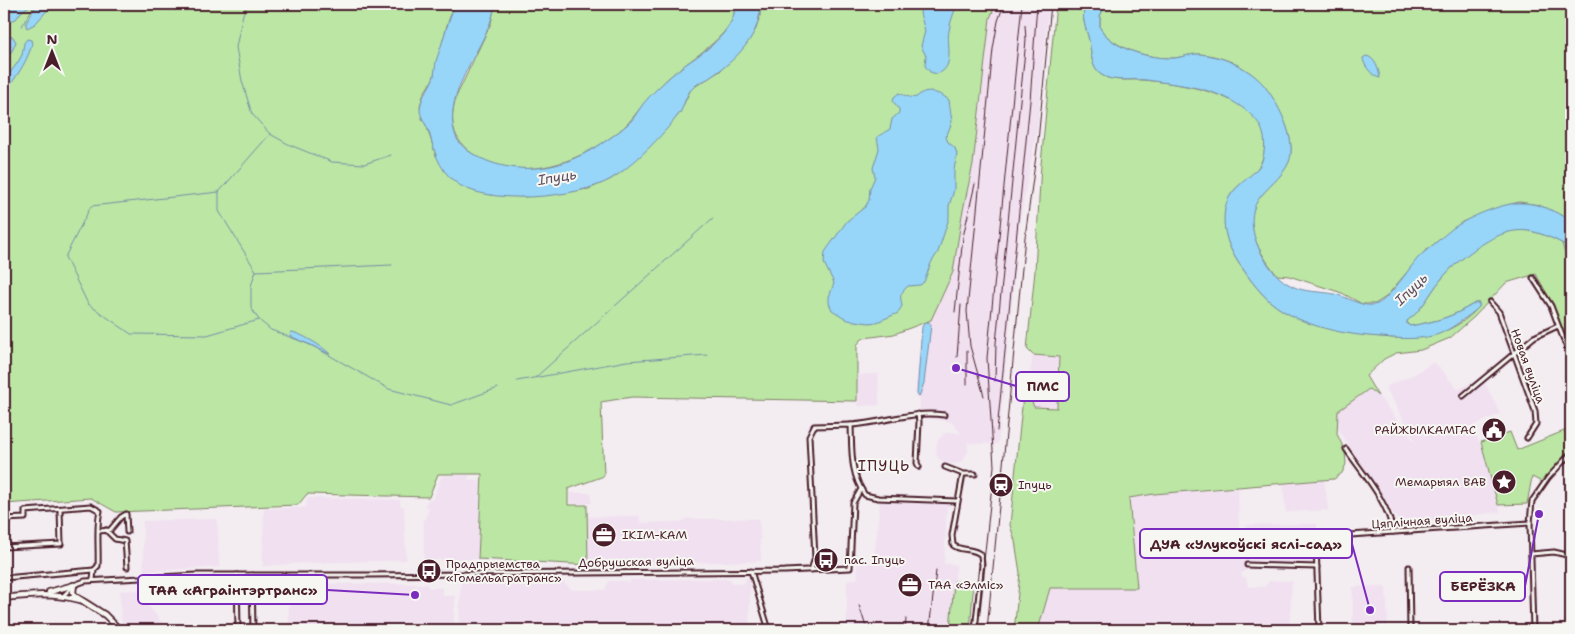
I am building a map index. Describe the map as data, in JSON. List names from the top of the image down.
{
  "streets": {
    "street": ["Новая вуліца", "Цяплічная вуліца", "Добрушская вуліца"]
  },
  "districts": ["ІПУЦЬ"],
  "water": ["Іпуць"],
  "places": {
    "other": [
      "ПМС",
      "БЕРЁЗКА",
      "ТАА «Аграінтэртранс»",
      "ДУА «Улукоўскі яслі-сад»"
    ],
    "public building": ["РАЙЖЫЛКАМГАС"],
    "place": ["Мемарыял ВАВ"],
    "station": ["Іпуць"],
    "office": ["ІКІМ-КАМ", "ТАА «Элміс»"],
    "bus stop": ["пас. Іпуць", "Прадпрыемства «Гомельагратранс»"]
  },
  "north": "top"
}
